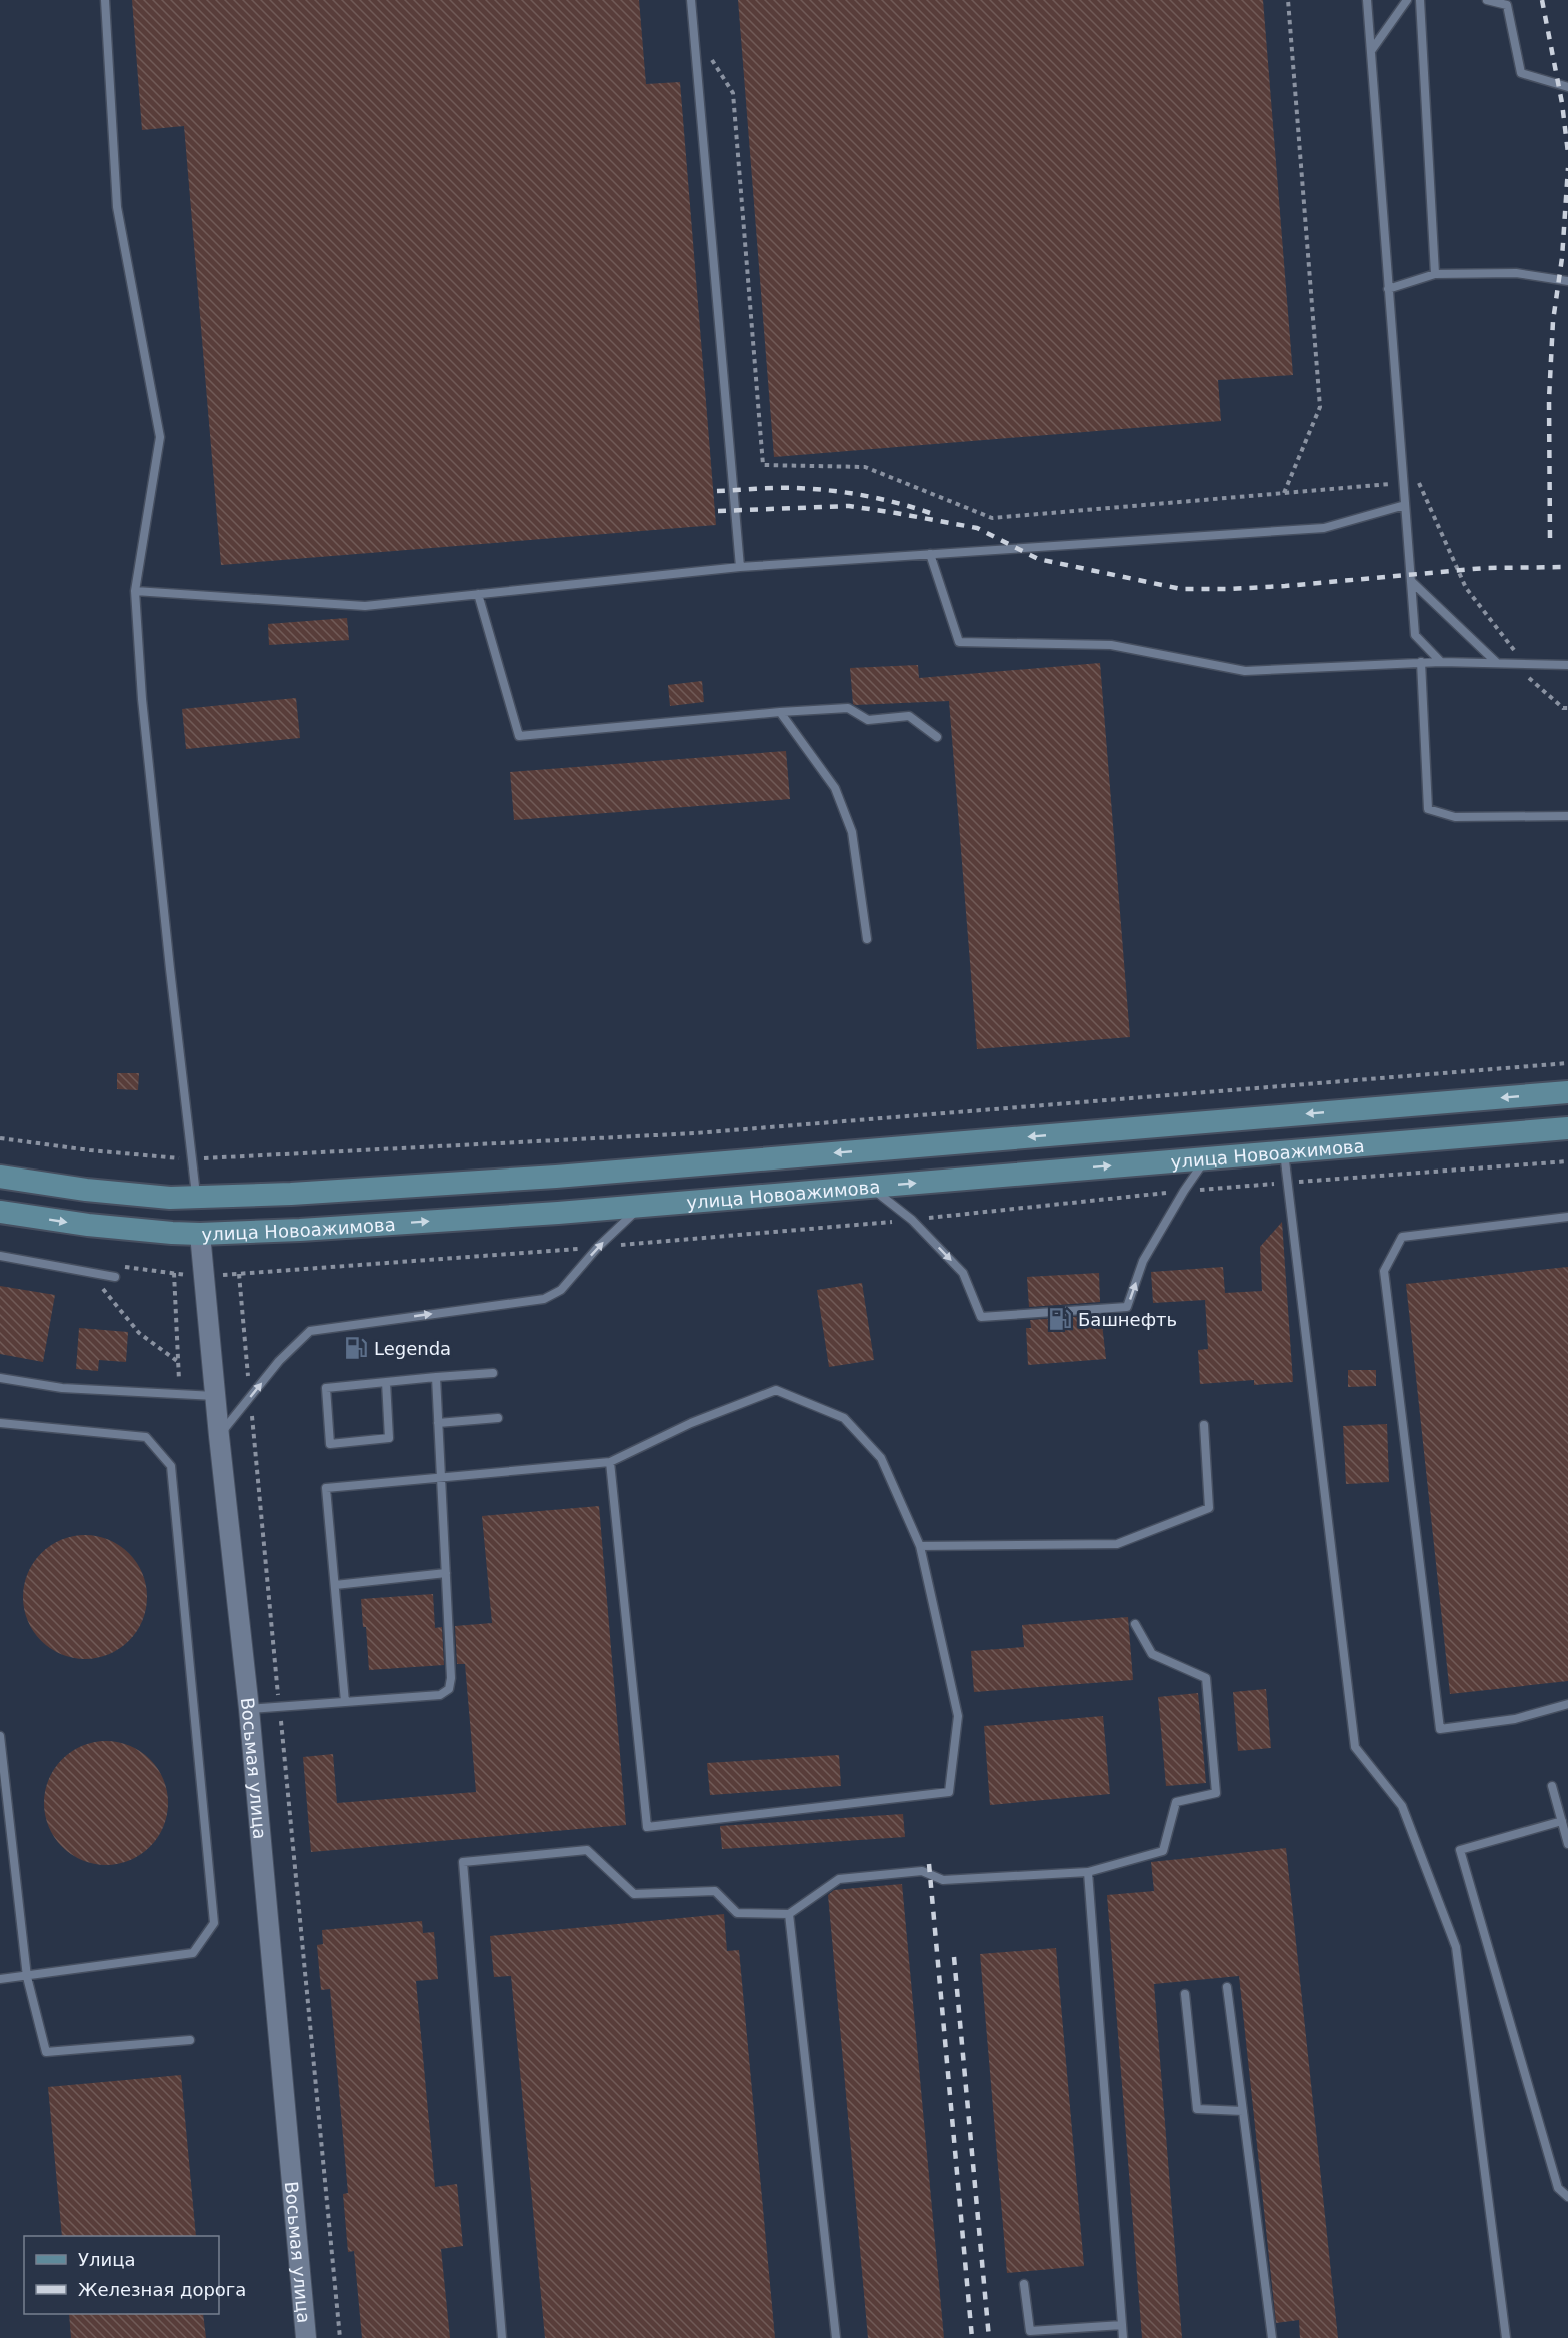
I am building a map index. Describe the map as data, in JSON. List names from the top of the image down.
{
  "streets": {
    "main road": ["улица Новоажимова", "Восьмая улица"]
  },
  "crossings": [
    ["улица Новоажимова", "Восьмая улица"]
  ],
  "places": {
    "fuel station": ["Башнефть", "Legenda"]
  },
  "legend": ["Улица", "Железная дорога"]
}
